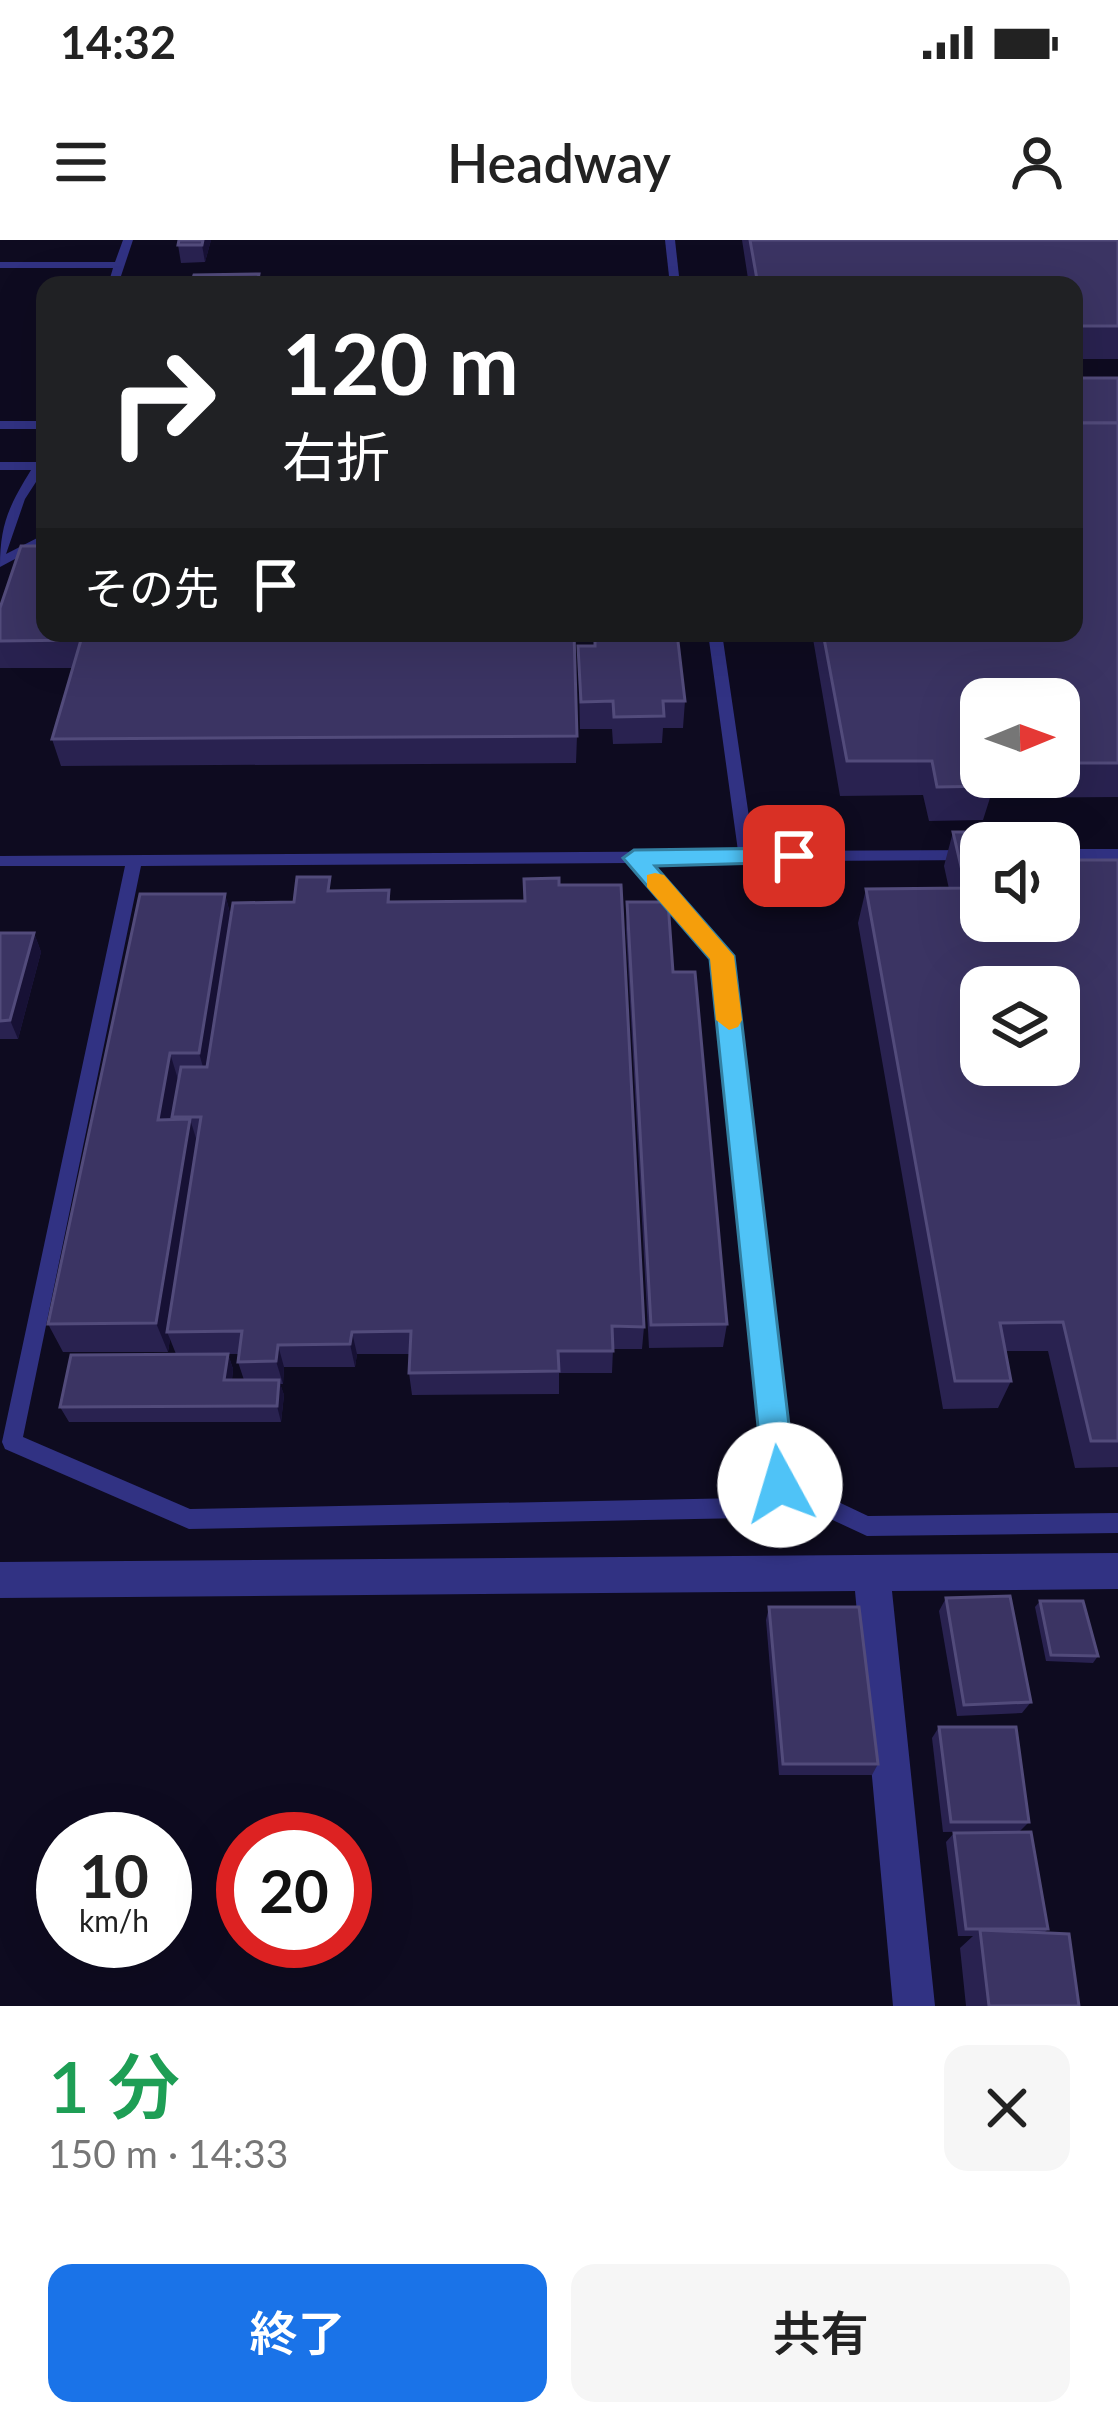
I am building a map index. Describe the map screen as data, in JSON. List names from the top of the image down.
{
  "north": "right",
  "page": {
    "status": "14:32",
    "header": "Headway",
    "turn": ["120 m", "右折"],
    "then": "その先",
    "speed": "10 km/h",
    "limit": "20",
    "heading": ["1 分", "150 m · 14:33"],
    "buttons": ["終了", "共有"]
  }
}
